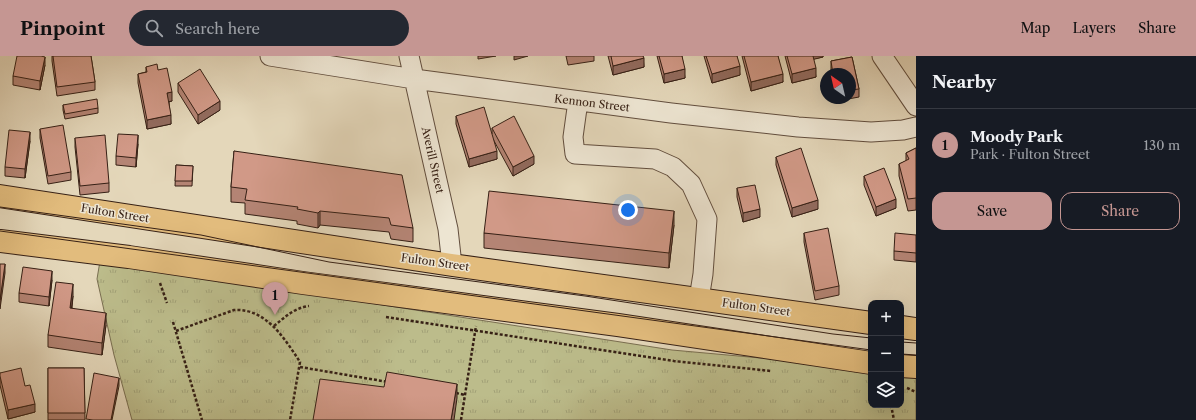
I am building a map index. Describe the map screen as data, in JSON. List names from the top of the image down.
{
  "streets": {
    "main road": ["Fulton Street"],
    "street": ["Kennon Street", "Averill Street"]
  },
  "crossings": [
    ["Kennon Street", "Averill Street"],
    ["Averill Street", "Fulton Street"]
  ],
  "north": "top left",
  "page": {
    "header": "Pinpoint",
    "search": "Search here",
    "nav": ["Map", "Layers", "Share"],
    "heading": "Nearby",
    "list": [
      {
        "mark": "1",
        "name": "Moody Park",
        "note": "Park · Fulton Street",
        "value": "130 m"
      }
    ],
    "buttons": ["Save", "Share"],
    "pins": "1",
    "map_buttons": ["+", "−"]
  }
}
